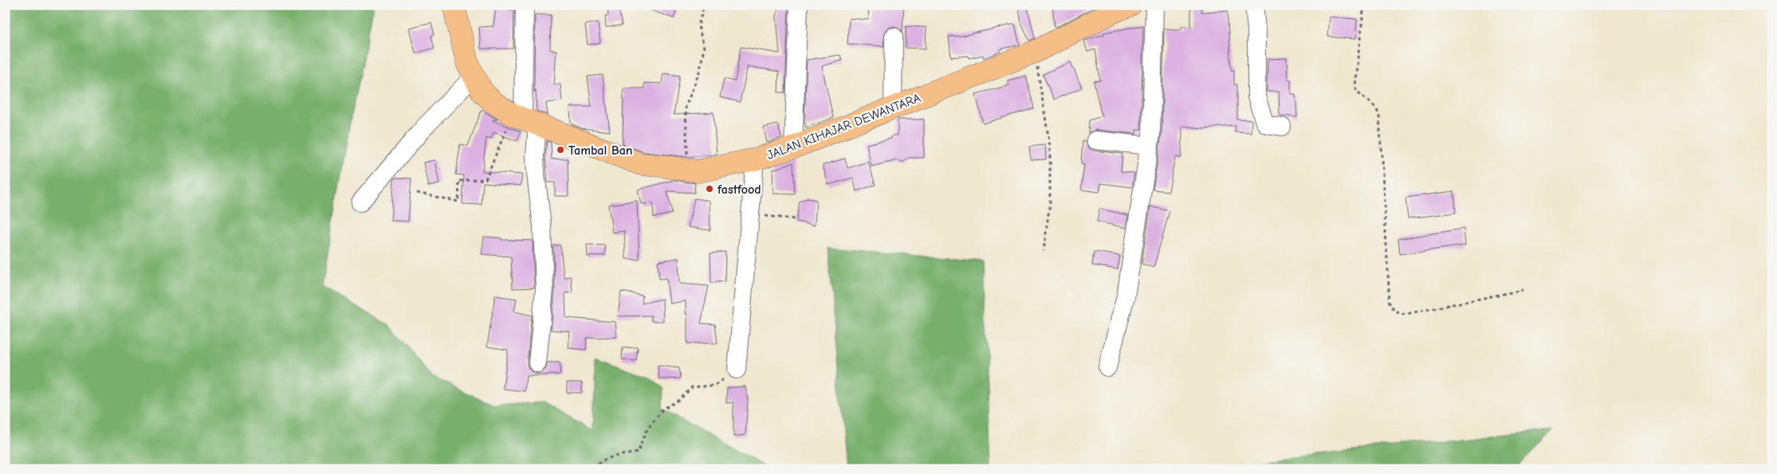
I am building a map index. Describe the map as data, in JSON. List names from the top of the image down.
{
  "streets": {
    "main road": ["JALAN KIHAJAR DEWANTARA"]
  },
  "places": ["Tambal Ban", "fastfood"]
}
